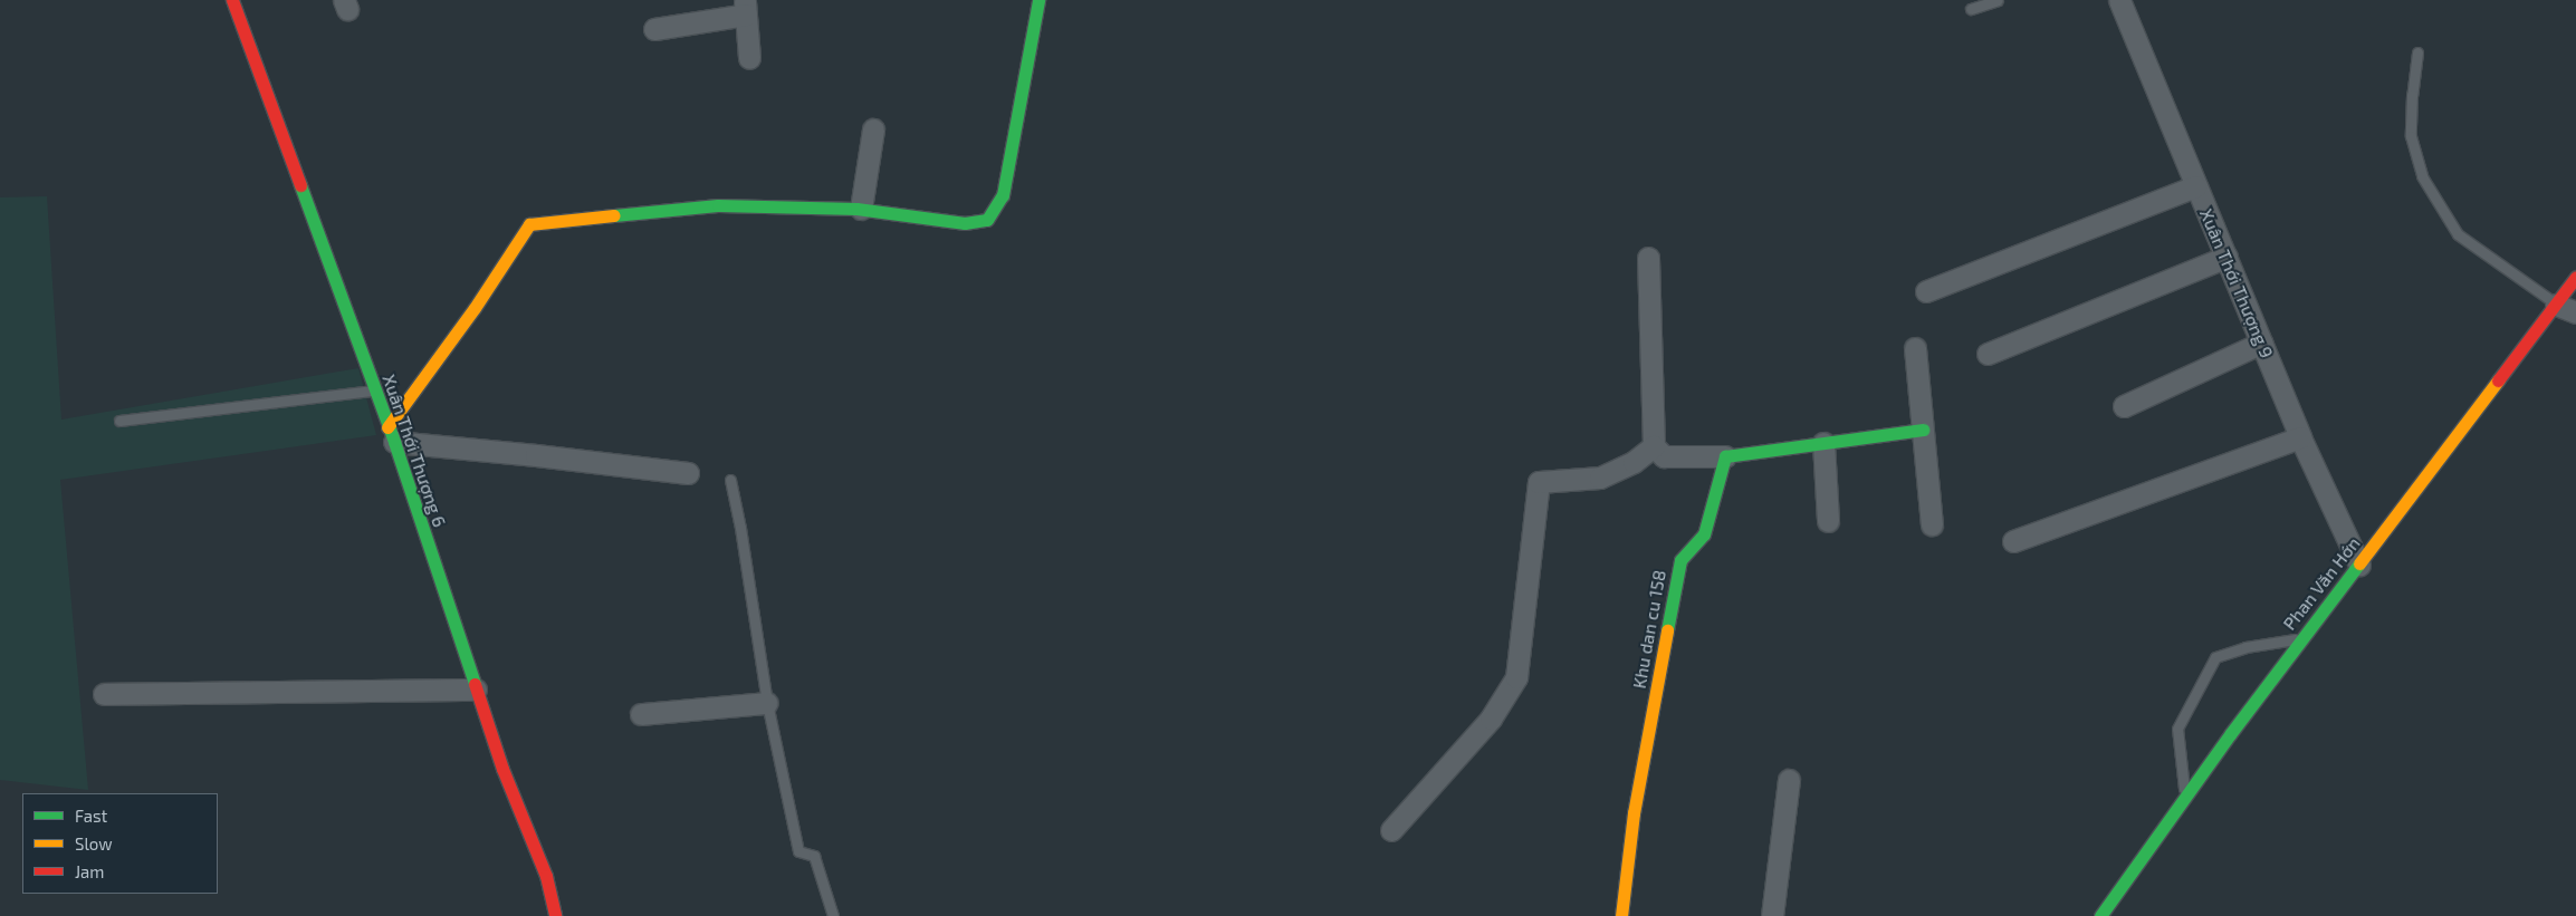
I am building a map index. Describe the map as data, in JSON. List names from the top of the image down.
{
  "streets": {
    "street": [
      "Xuân Thới Thượng 9",
      "Xuân Thới Thượng 6",
      "Phan Văn Hớn",
      "Khu dan cu 158"
    ]
  },
  "crossings": [
    ["Xuân Thới Thượng 9", "Phan Văn Hớn"]
  ],
  "legend": ["Fast", "Slow", "Jam"]
}
